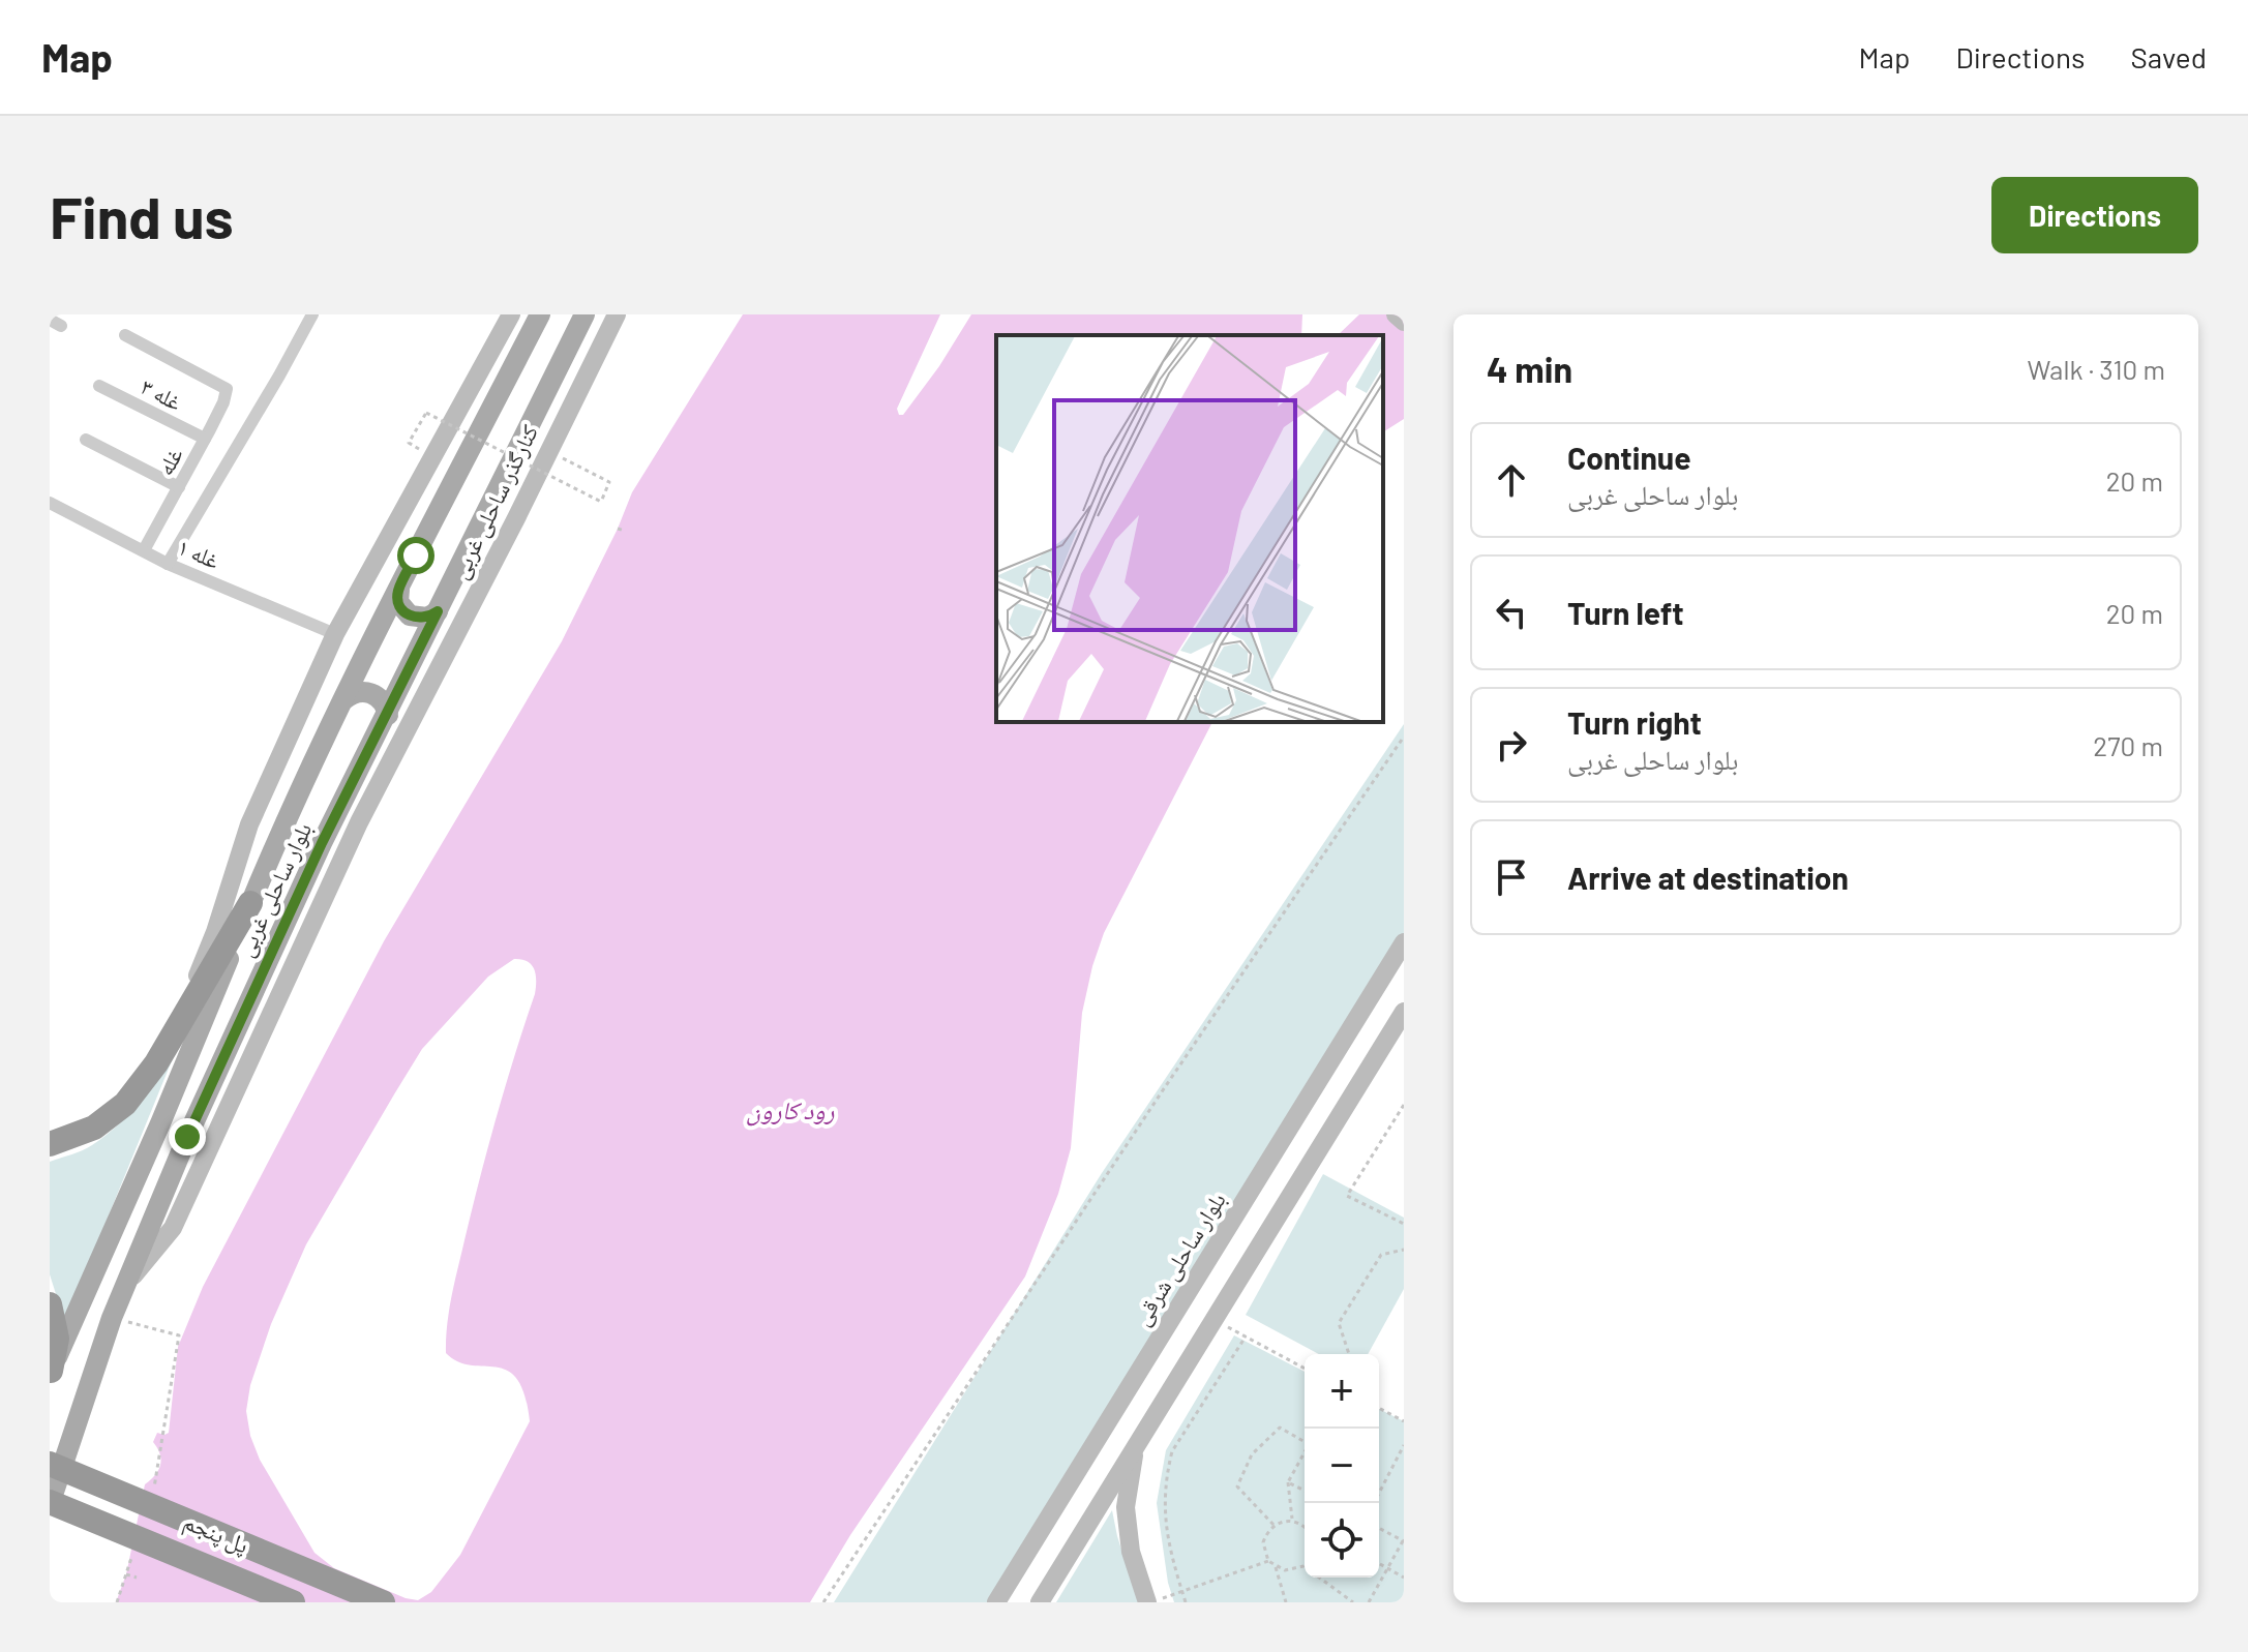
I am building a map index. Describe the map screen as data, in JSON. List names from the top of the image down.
{
  "streets": {
    "highway": ["پل پنجم"],
    "main road": ["بلوار ساحلی غربی"],
    "street": [
      "غله ۳",
      "غله",
      "کنارگذر ساحلی غربی",
      "غله ۱",
      "بلوار ساحلی شرقی"
    ]
  },
  "crossings": [
    ["غله ۳", "غله"],
    ["غله", "غله ۱"],
    ["کنارگذر ساحلی غربی", "بلوار ساحلی غربی"],
    ["بلوار ساحلی غربی", "پل پنجم"]
  ],
  "water": ["رود کارون"],
  "page": {
    "header": "Map",
    "nav": ["Map", "Directions", "Saved"],
    "buttons": "Directions",
    "title": "Find us",
    "heading": ["4 min", "Walk · 310 m"],
    "list": [
      ["Continue", "بلوار ساحلی غربی", "20 m"],
      ["Turn left", "20 m"],
      ["Turn right", "بلوار ساحلی غربی", "270 m"],
      "Arrive at destination"
    ],
    "map_buttons": ["+", "−"]
  }
}
